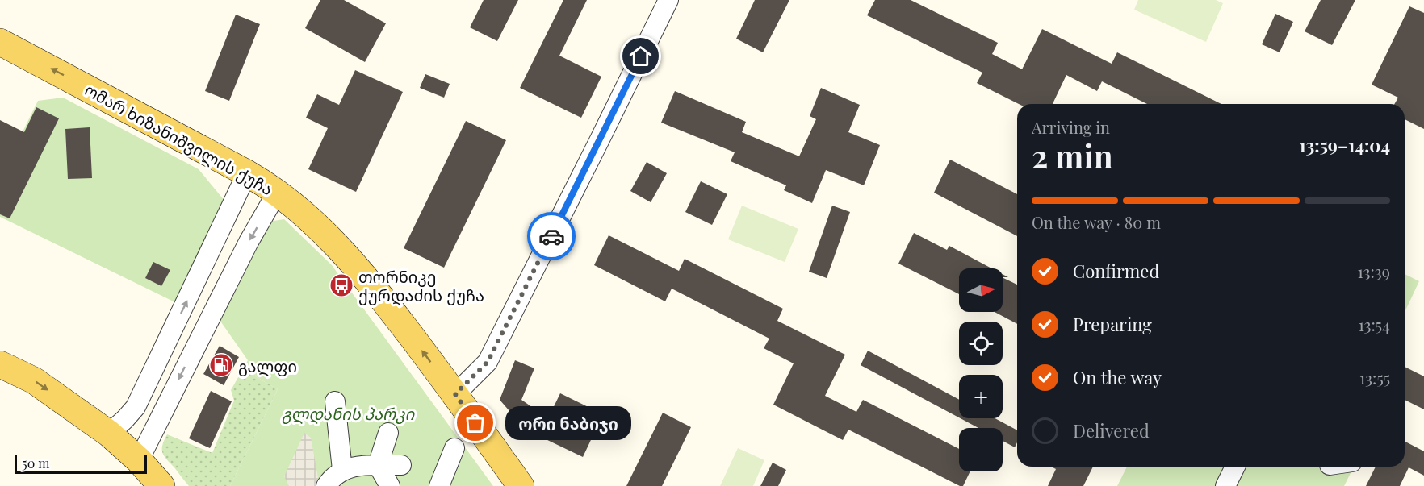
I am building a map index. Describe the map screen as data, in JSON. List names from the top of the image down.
{
  "streets": {
    "main road": ["ომარ ხიზანიშვილის ქუჩა"]
  },
  "one_way": ["ომარ ხიზანიშვილის ქუჩა"],
  "parks": ["გლდანის პარკი"],
  "places": {
    "bus stop": ["თორნიკე ქურდაძის ქუჩა"],
    "fuel station": ["გალფი"],
    "other": ["ორი ნაბიჯი"]
  },
  "scale_bar": "50 m",
  "north": "right",
  "page": {
    "heading": ["2 min", "Arriving in", "13:59–14:04"],
    "bar": "On the way · 80 m",
    "list": [
      ["Confirmed", "13:39"],
      ["Preparing", "13:54"],
      ["On the way", "13:55"],
      "Delivered"
    ],
    "map_buttons": ["+", "−"],
    "bubble": "ორი ნაბიჯი",
    "scale": "50 m"
  }
}
